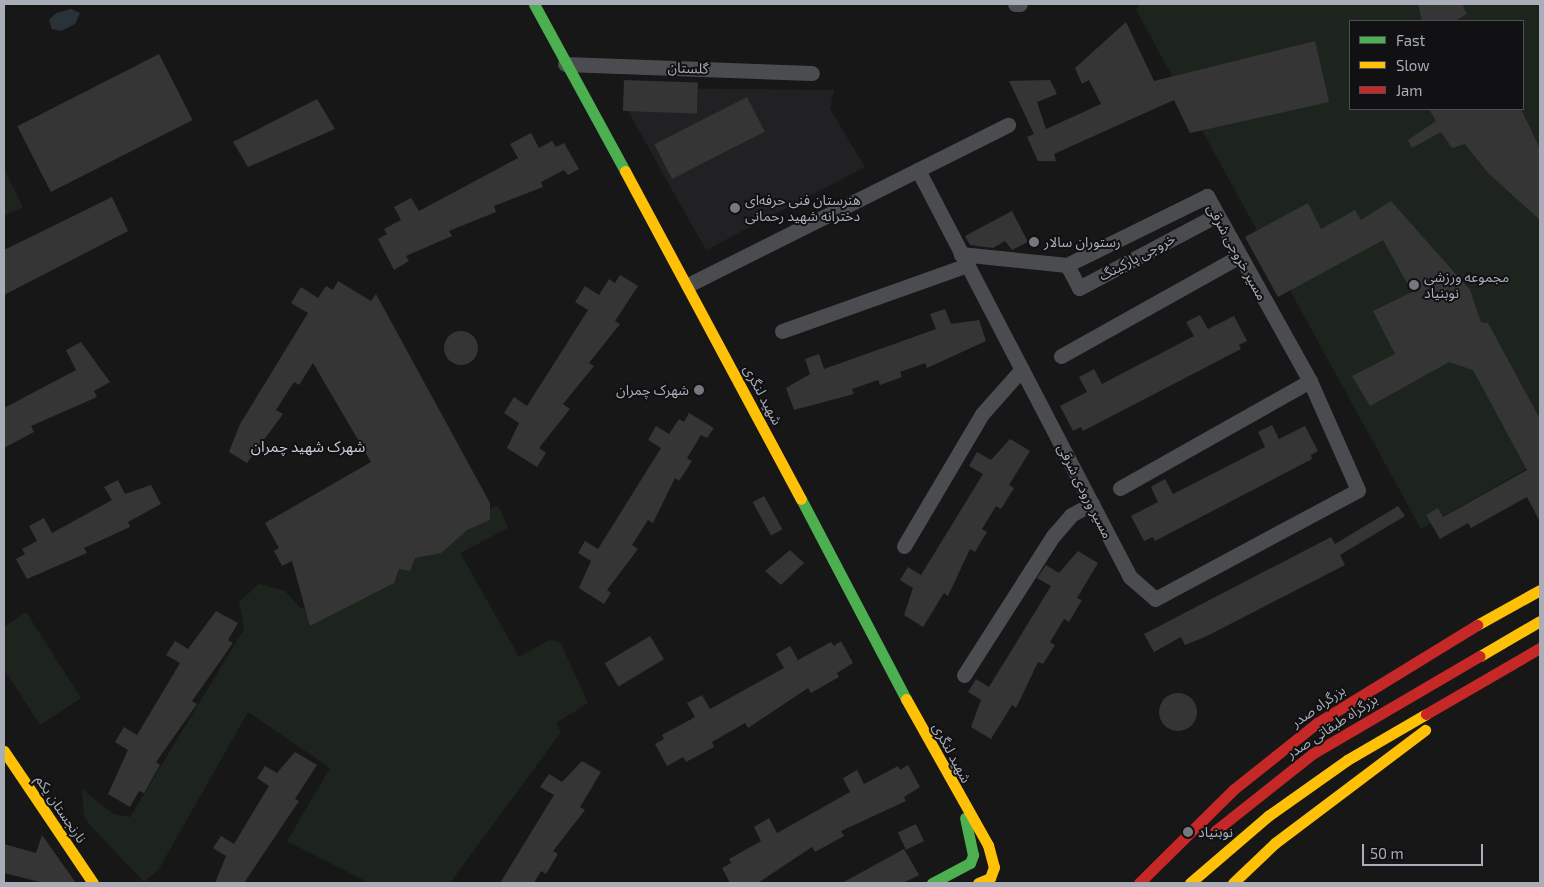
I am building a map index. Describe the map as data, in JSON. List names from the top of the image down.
{
  "streets": {
    "main road": [
      "شهید لنگری",
      "بزرگراه صدر",
      "بزرگراه طبقاتی صدر",
      "نارنجستان یکم"
    ],
    "street": [
      "گلستان",
      "مسیر خروجی شرقی",
      "خروجی پارکینگ",
      "مسیر ورودی شرقی"
    ]
  },
  "crossings": [
    ["گلستان", "شهید لنگری"],
    ["مسیر خروجی شرقی", "خروجی پارکینگ"],
    ["مسیر خروجی شرقی", "مسیر ورودی شرقی"]
  ],
  "districts": ["شهرک شهید چمران"],
  "places": [
    "هنرستان فنی حرفه‌ای دخترانه شهید رحمانی",
    "رستوران سالار",
    "مجموعه ورزشی نوبنیاد",
    "شهرک چمران",
    "نوبنیاد"
  ],
  "legend": ["Fast", "Slow", "Jam"],
  "scale_bar": "50 m"
}
